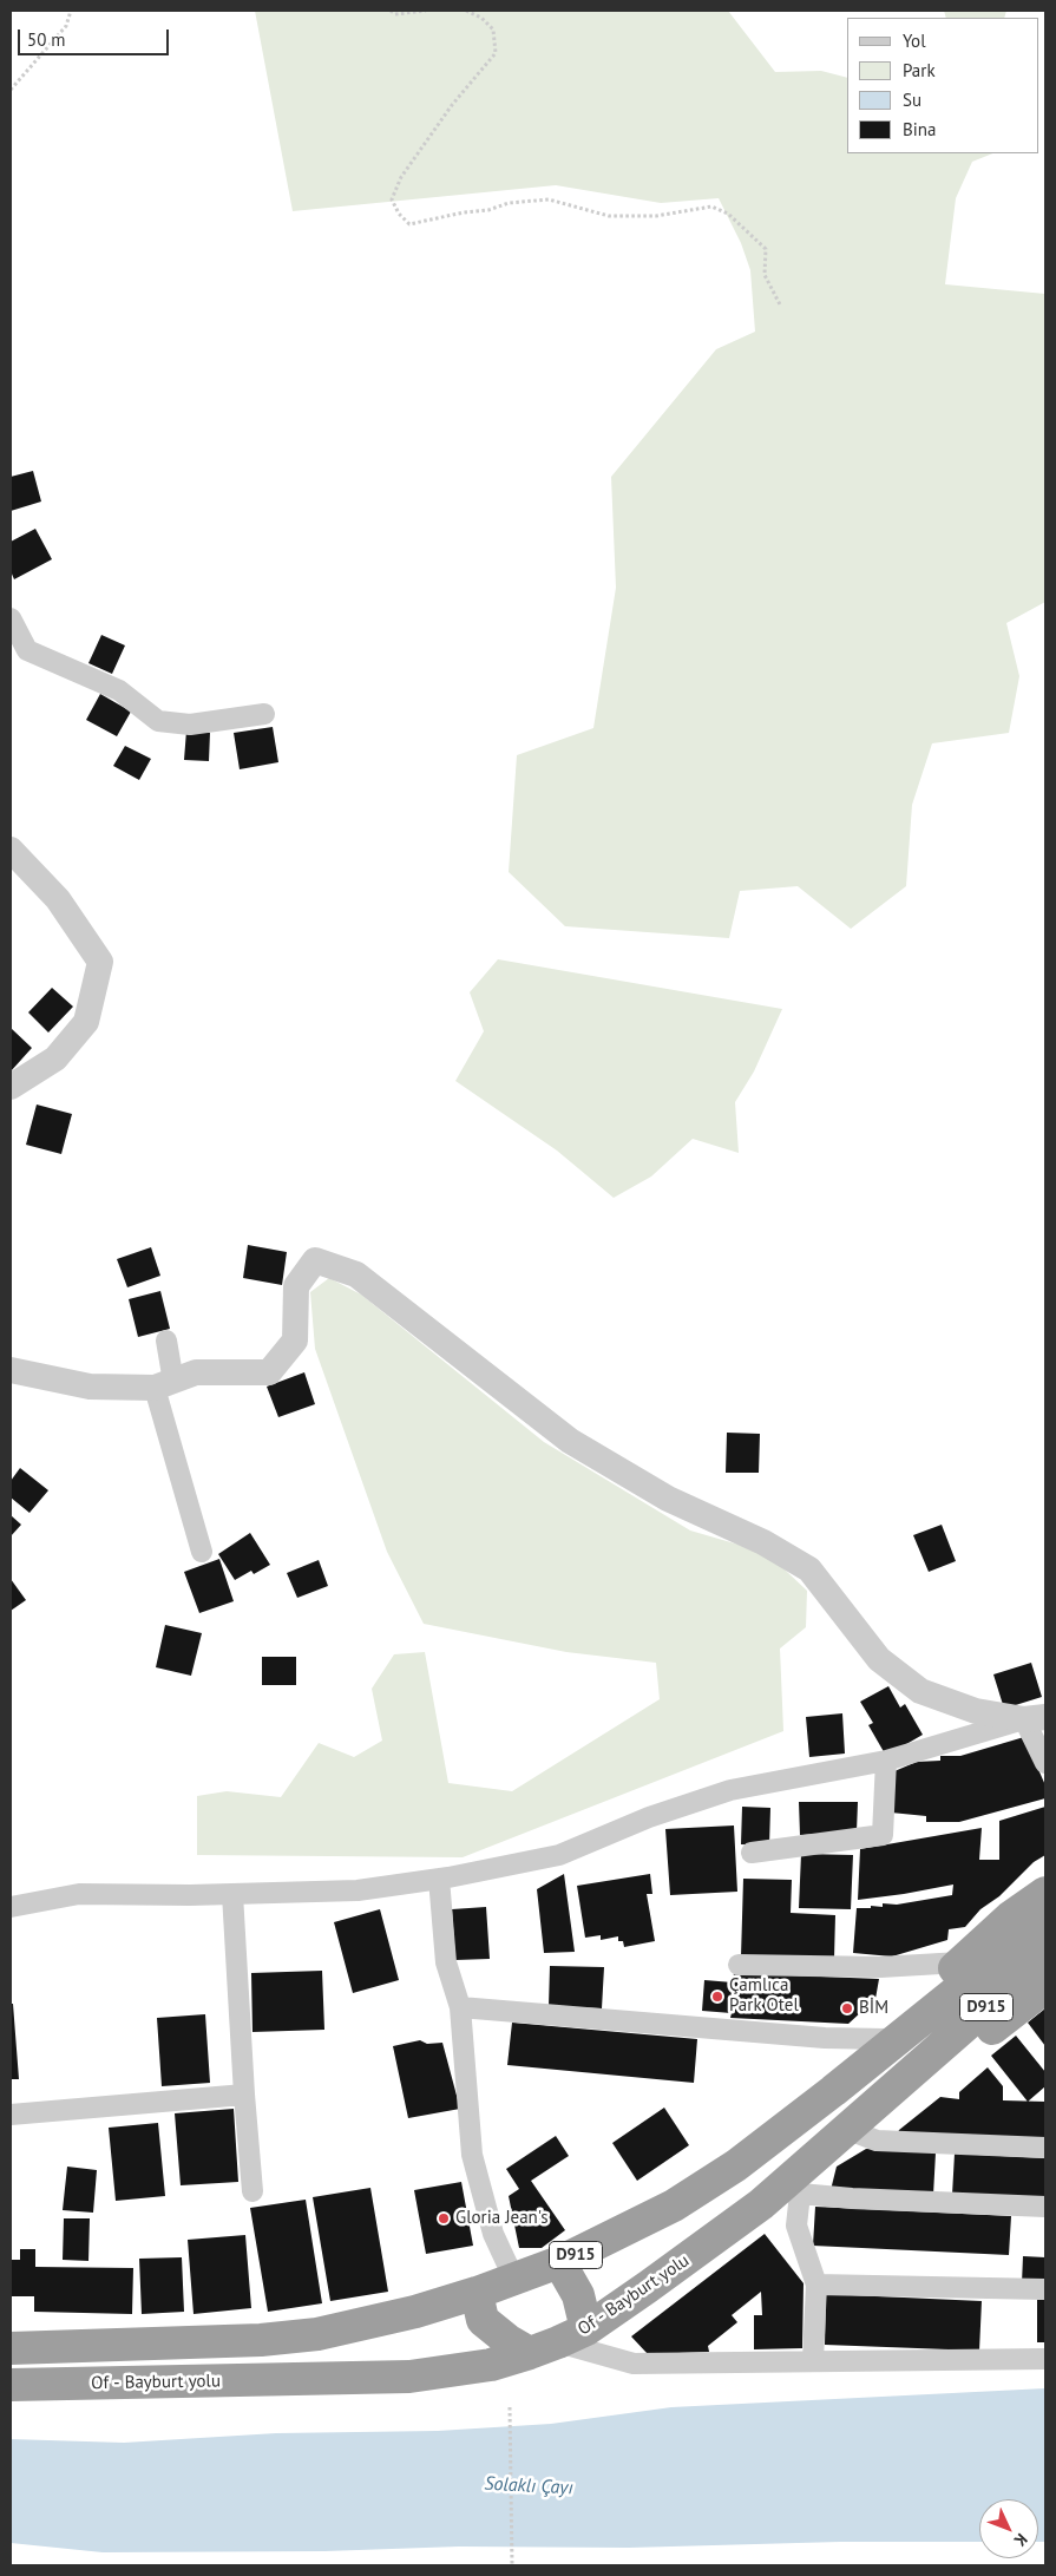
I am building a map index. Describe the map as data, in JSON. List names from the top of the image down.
{
  "streets": {
    "highway": ["D915", "Of - Bayburt yolu"]
  },
  "water": ["Solaklı Çayı"],
  "places": ["Çamlıca Park Otel", "BİM", "Gloria Jean's"],
  "legend": [
    "Yol",
    "Park",
    "Su",
    "Bina"
  ],
  "scale_bar": "50 m",
  "north": "bottom right"
}
